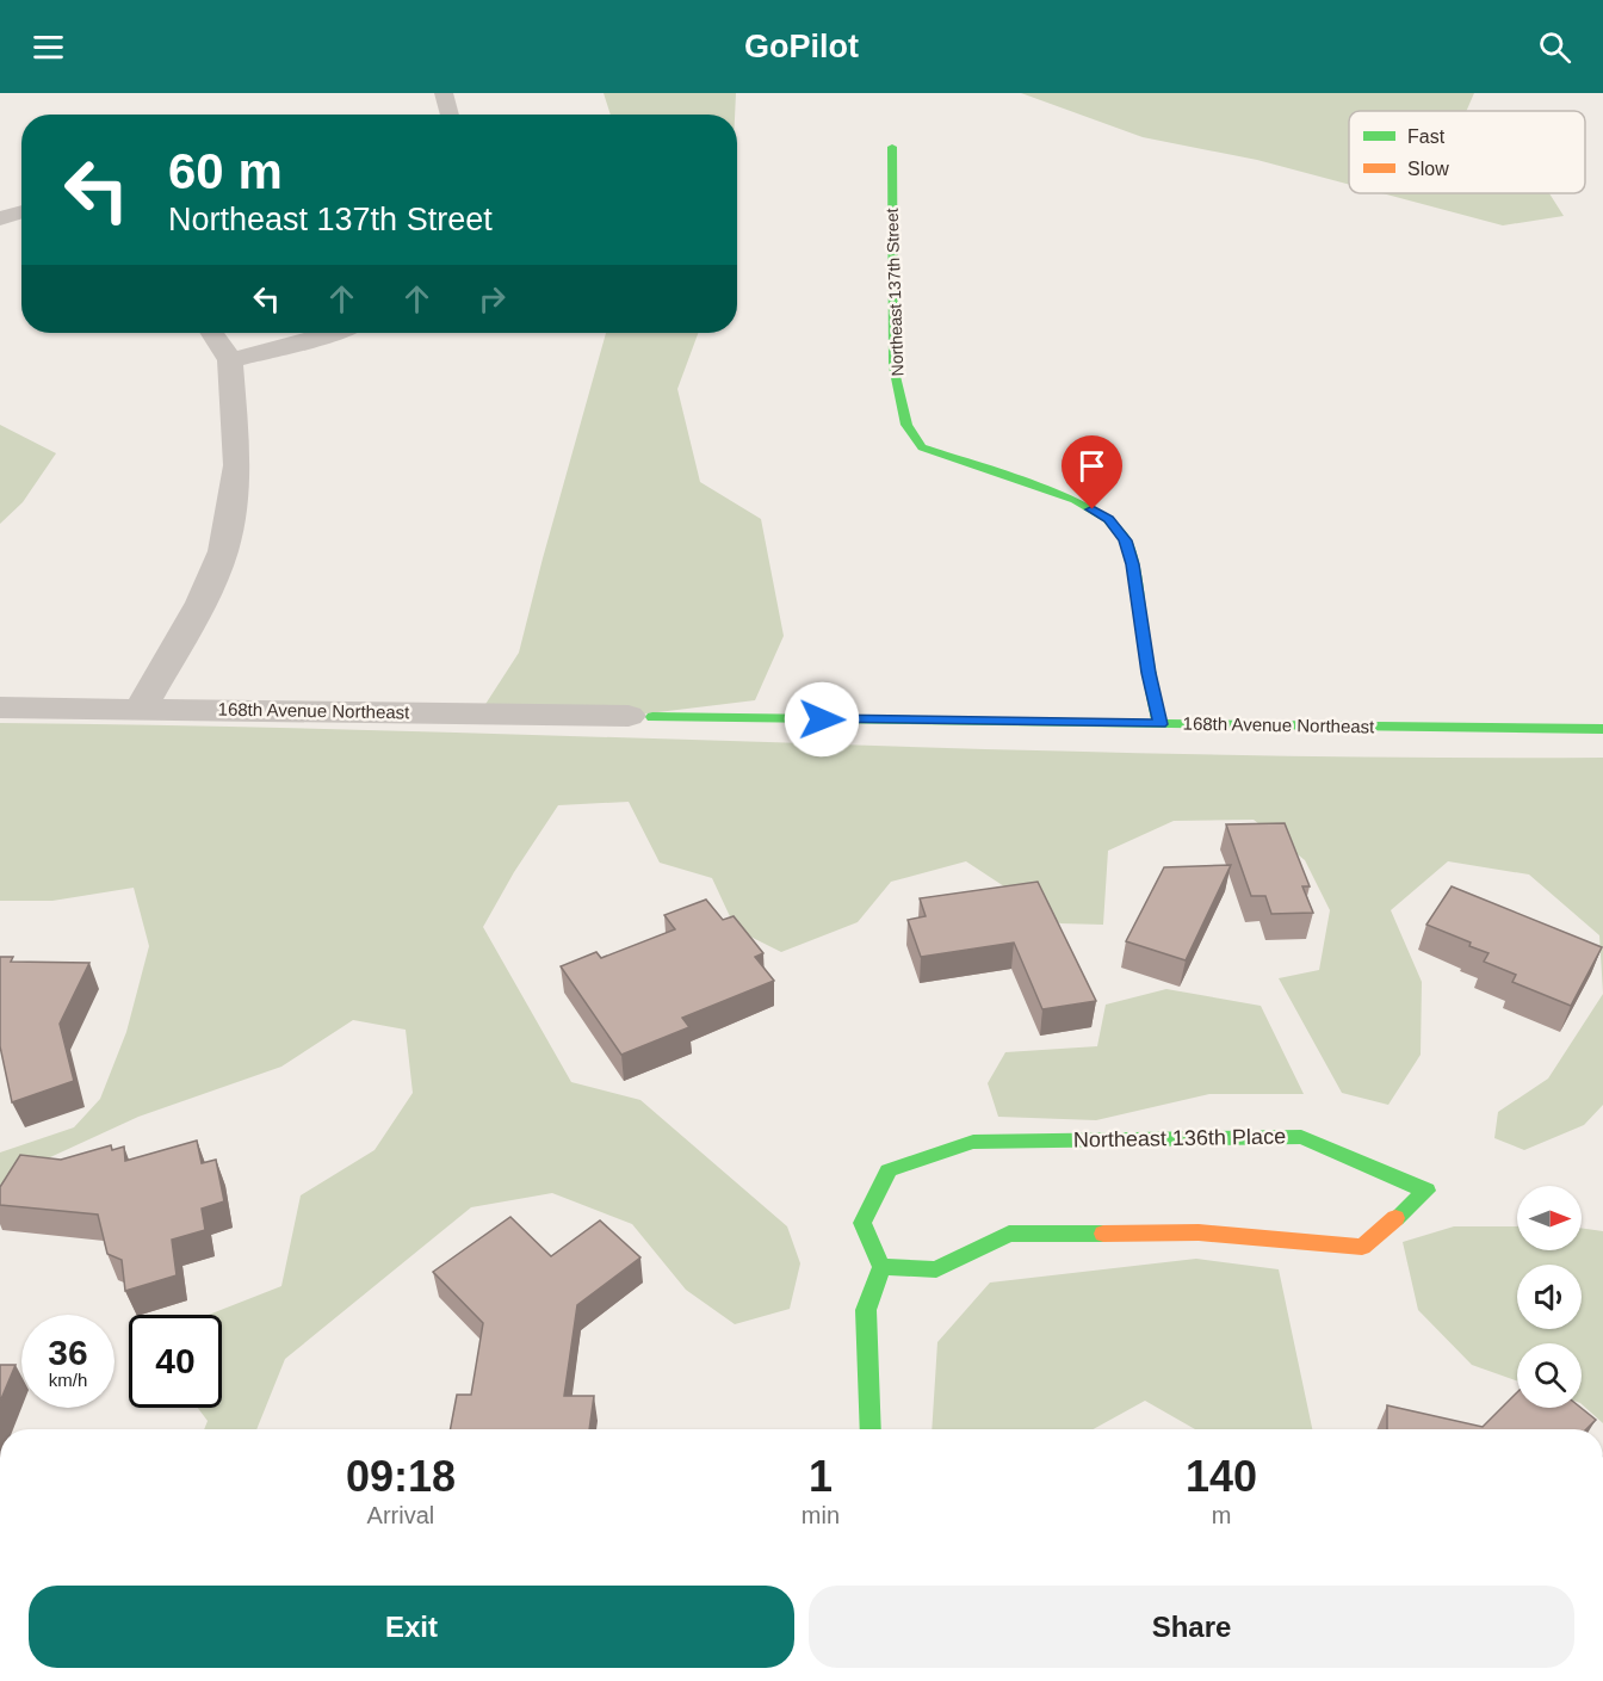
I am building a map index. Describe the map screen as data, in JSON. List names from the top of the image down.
{
  "streets": {
    "street": ["Northeast 137th Street", "168th Avenue Northeast", "Northeast 136th Place"]
  },
  "crossings": [
    ["Northeast 137th Street", "168th Avenue Northeast"]
  ],
  "legend": ["Fast", "Slow"],
  "north": "right",
  "page": {
    "header": "GoPilot",
    "turn": ["60 m", "Northeast 137th Street"],
    "speed": "36 km/h",
    "limit": "40",
    "eta": [
      "09:18",
      "Arrival",
      "1",
      "min",
      "140",
      "m"
    ],
    "buttons": ["Exit", "Share"]
  }
}
